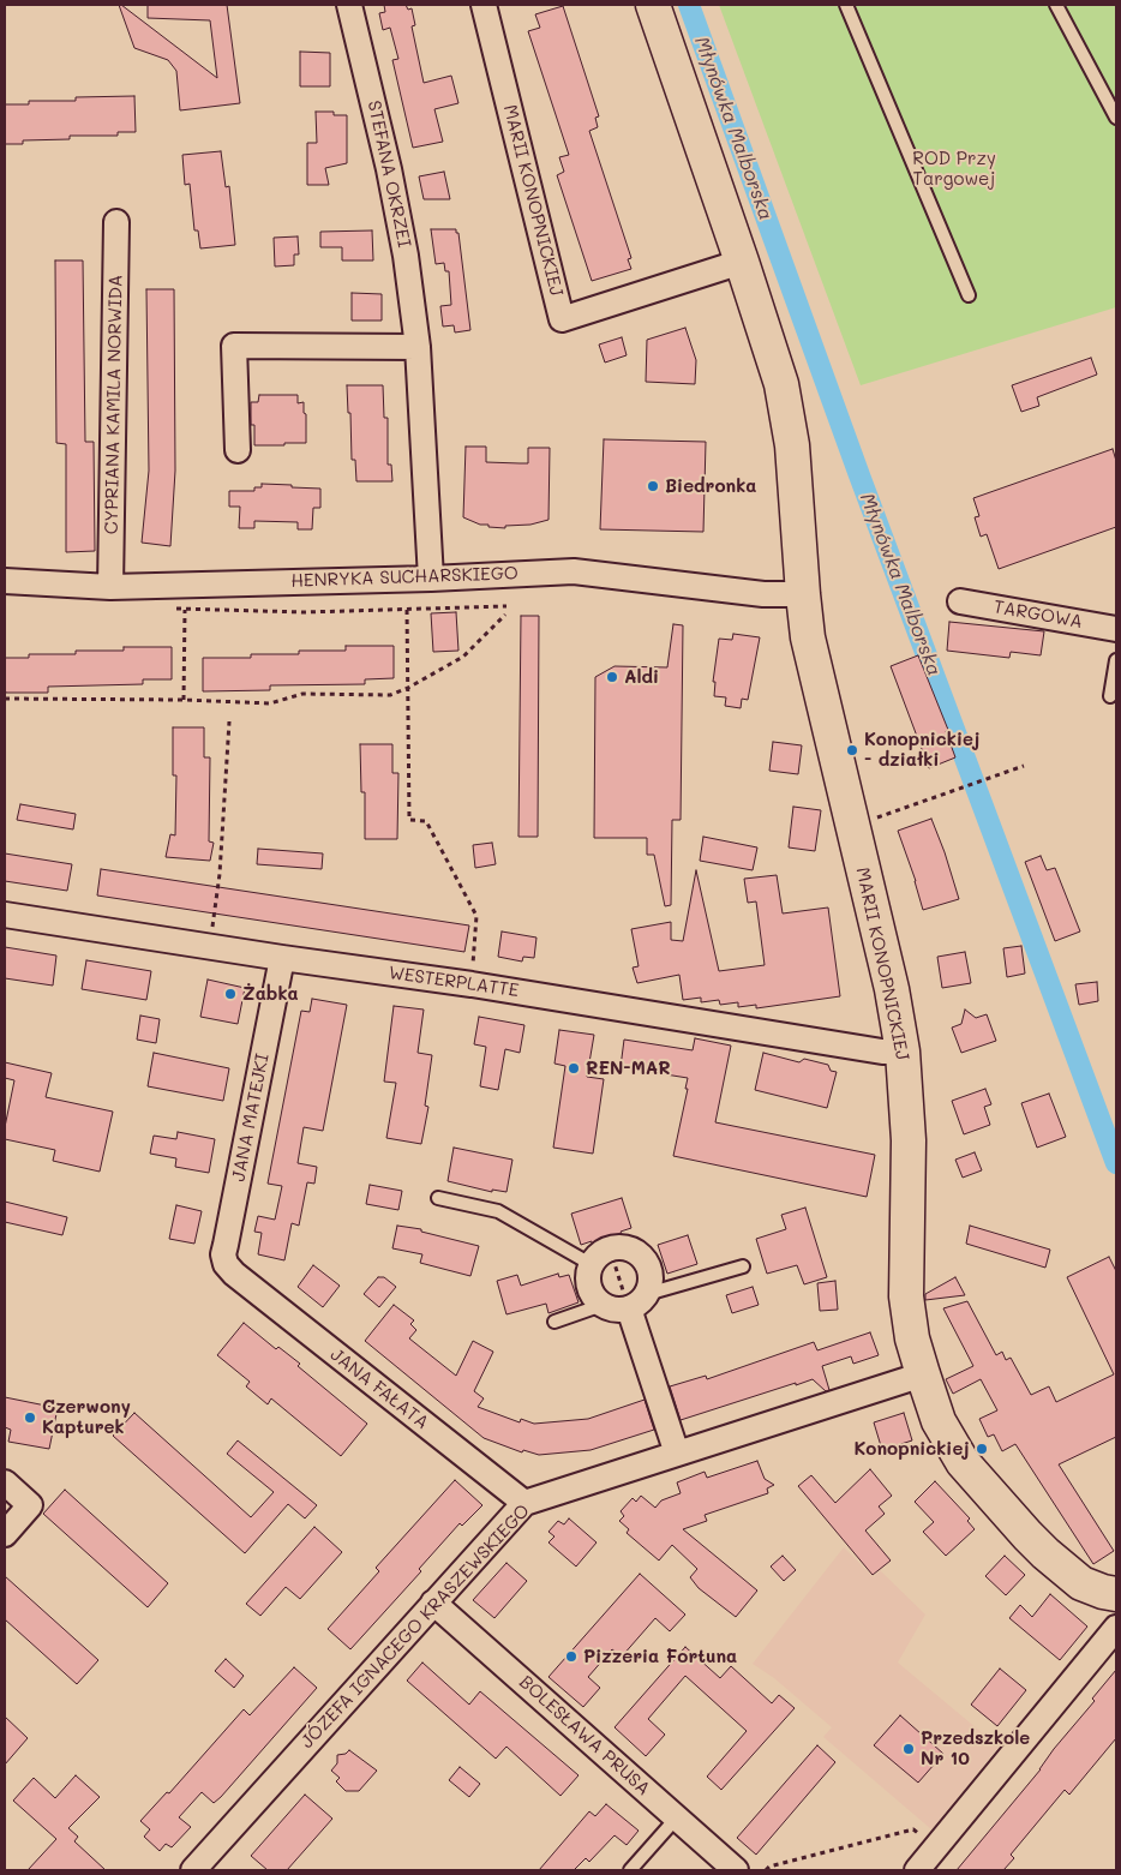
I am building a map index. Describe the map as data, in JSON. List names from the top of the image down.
{
  "streets": {
    "street": [
      "STEFANA OKRZEI",
      "MARII KONOPNICKIEJ",
      "CYPRIANA KAMILA NORWIDA",
      "HENRYKA SUCHARSKIEGO",
      "TARGOWA",
      "WESTERPLATTE",
      "JANA MATEJKI",
      "JANA FAŁATA",
      "JÓZEFA IGNACEGO KRASZEWSKIEGO",
      "BOLESŁAWA PRUSA"
    ]
  },
  "crossings": [
    ["STEFANA OKRZEI", "HENRYKA SUCHARSKIEGO"],
    ["MARII KONOPNICKIEJ", "HENRYKA SUCHARSKIEGO"],
    ["MARII KONOPNICKIEJ", "WESTERPLATTE"],
    ["MARII KONOPNICKIEJ", "JÓZEFA IGNACEGO KRASZEWSKIEGO"],
    ["CYPRIANA KAMILA NORWIDA", "HENRYKA SUCHARSKIEGO"],
    ["WESTERPLATTE", "JANA MATEJKI"],
    ["JANA MATEJKI", "JANA FAŁATA"],
    ["JANA FAŁATA", "JÓZEFA IGNACEGO KRASZEWSKIEGO"],
    ["JÓZEFA IGNACEGO KRASZEWSKIEGO", "BOLESŁAWA PRUSA"]
  ],
  "water": ["Młynówka Malborska"],
  "parks": ["ROD Przy Targowej"],
  "places": [
    "Biedronka",
    "Aldi",
    "Konopnickiej - działki",
    "Żabka",
    "REN-MAR",
    "Czerwony Kapturek",
    "Konopnickiej",
    "Pizzeria Fortuna",
    "Przedszkole Nr 10"
  ]
}
